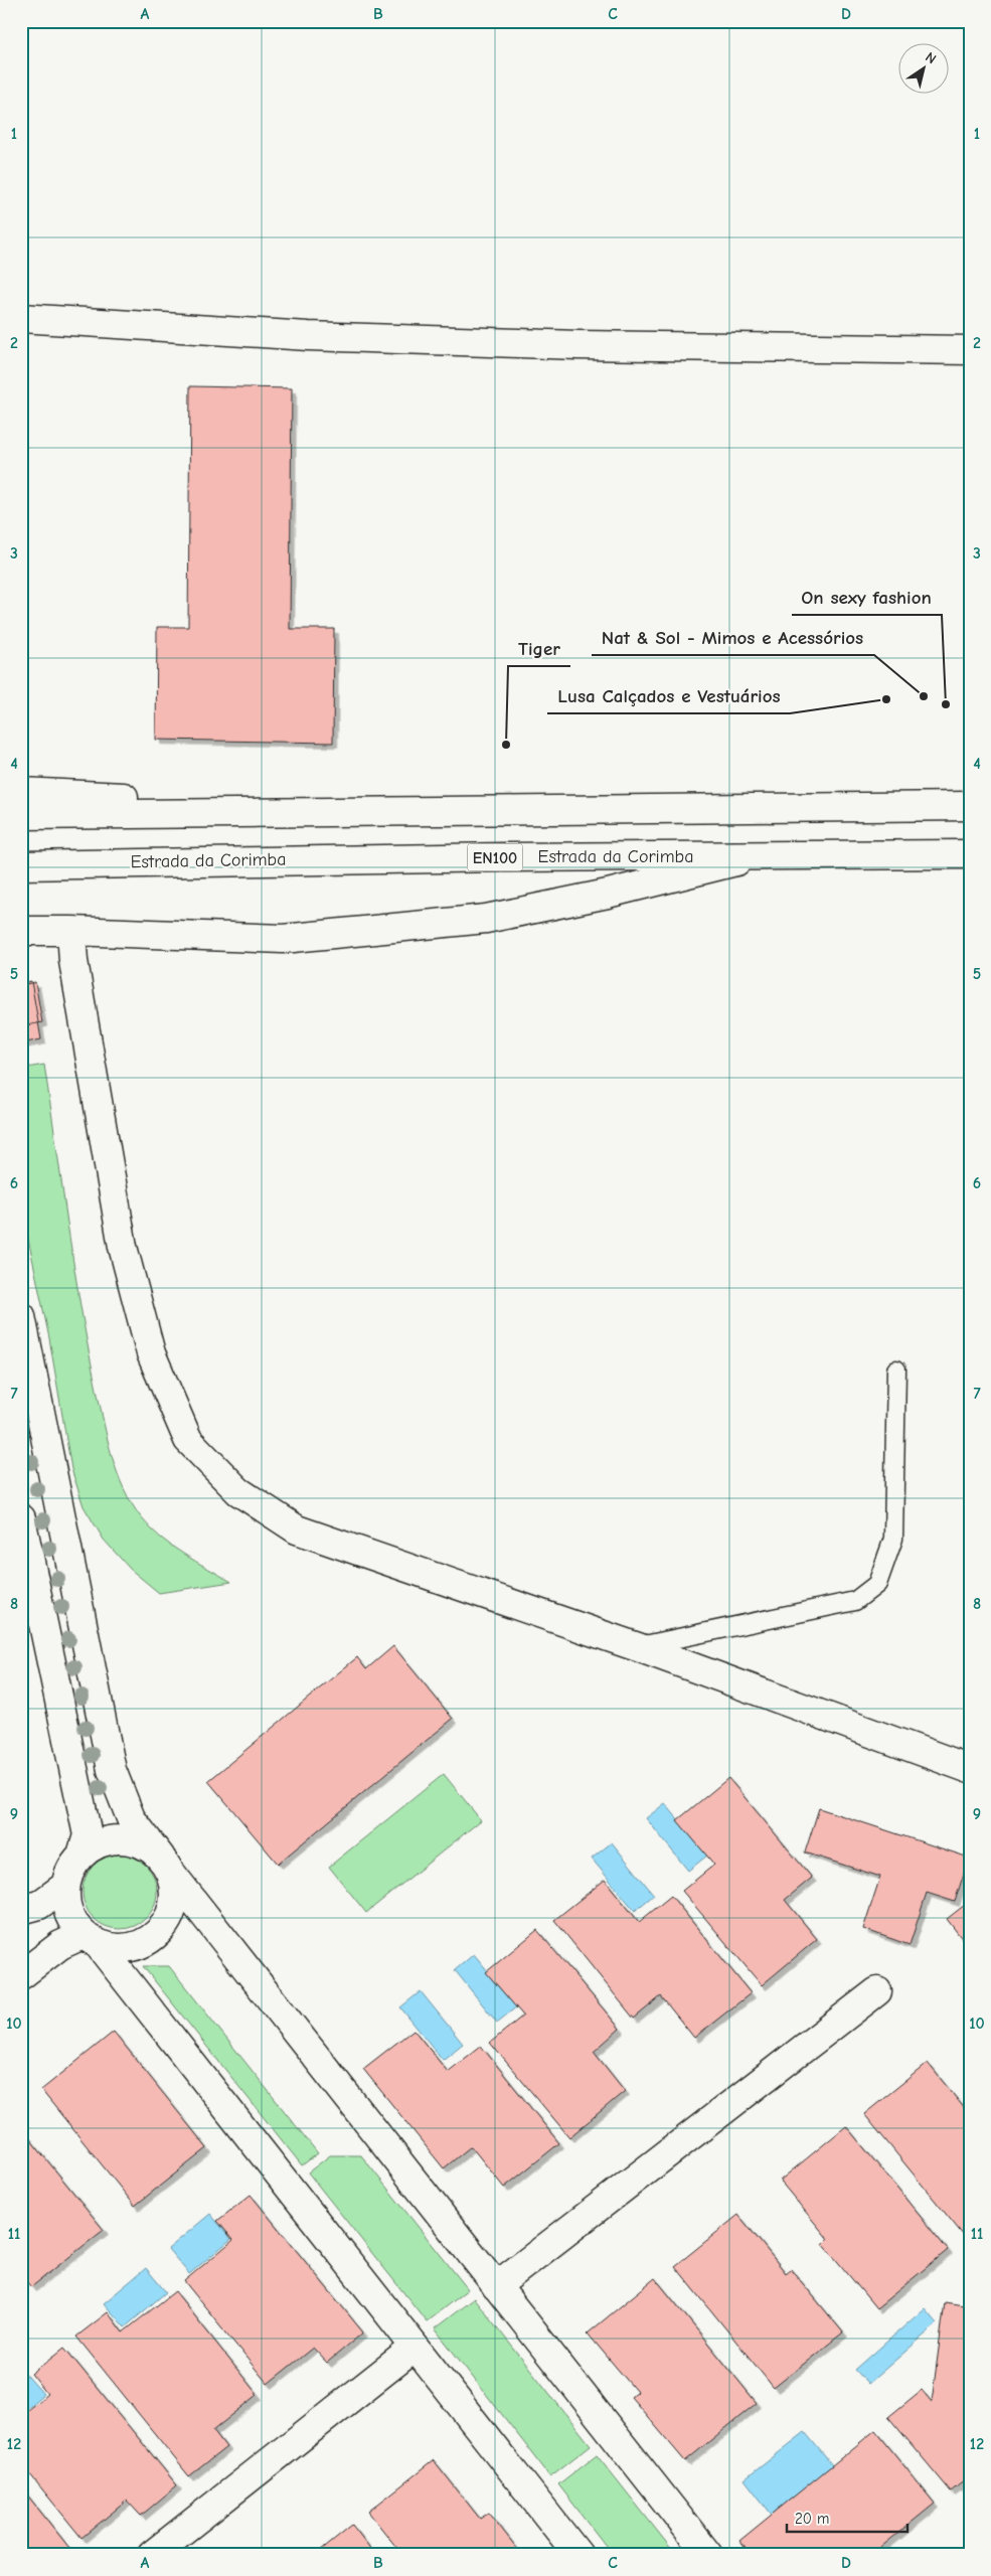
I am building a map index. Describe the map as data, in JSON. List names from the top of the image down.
{
  "streets": {
    "street": ["Estrada da Corimba", "EN100"]
  },
  "places": [
    "Nat & Sol - Mimos e Acessórios",
    "Lusa Calçados e Vestuários",
    "On sexy fashion",
    "Tiger"
  ],
  "scale_bar": "20 m",
  "north": "top right",
  "grid": {
    "columns": [
      "A",
      "B",
      "C",
      "D"
    ],
    "rows": [
      "1",
      "2",
      "3",
      "4",
      "5",
      "6",
      "7",
      "8",
      "9",
      "10",
      "11",
      "12"
    ]
  }
}
